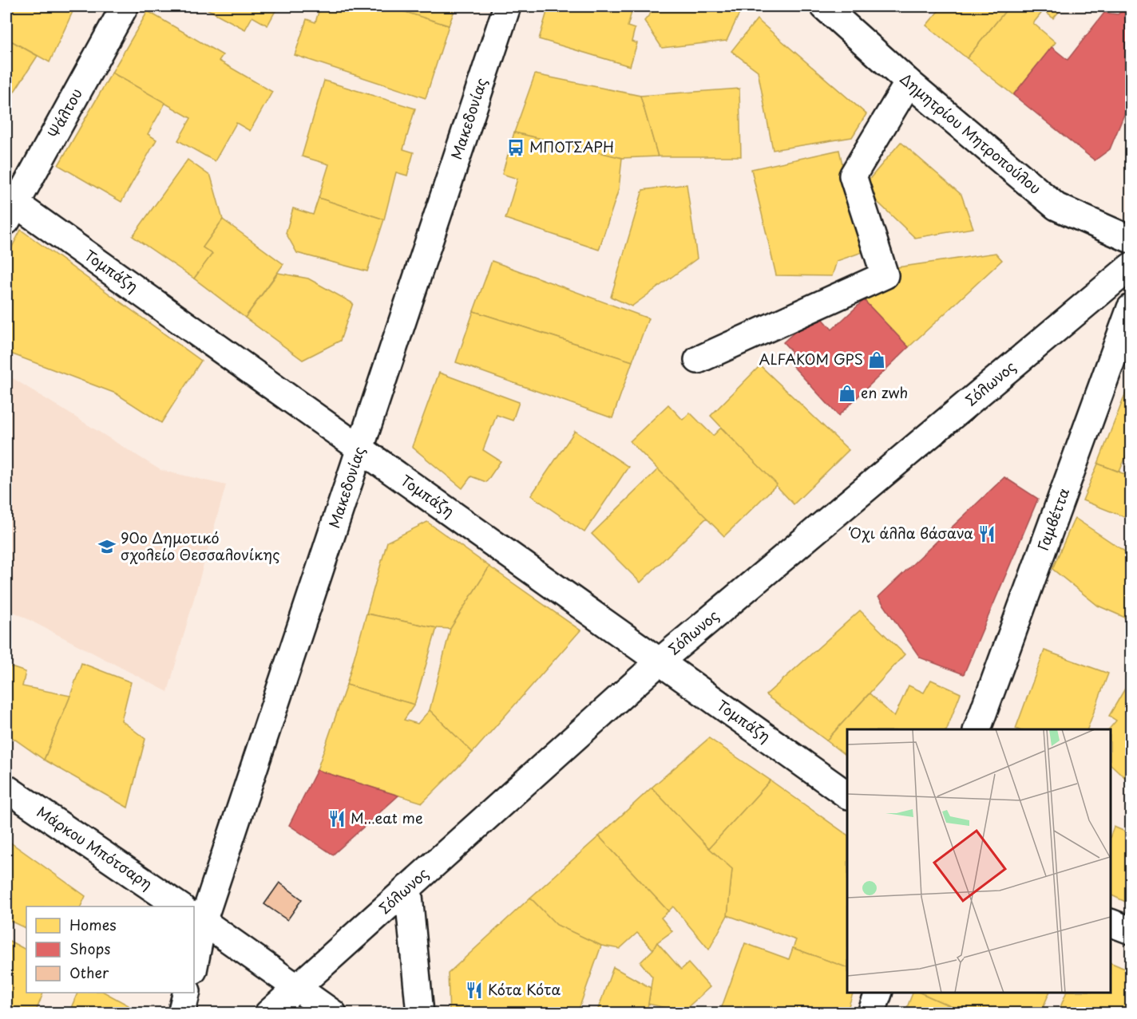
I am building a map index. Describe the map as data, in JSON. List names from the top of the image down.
{
  "streets": {
    "street": [
      "Ψάλτου",
      "Μακεδονίας",
      "Δημητρίου Μητροπούλου",
      "Τομπάζη",
      "Σόλωνος",
      "Γαμβέττα",
      "Μάρκου Μπότσαρη"
    ]
  },
  "crossings": [
    ["Ψάλτου", "Τομπάζη"],
    ["Μακεδονίας", "Τομπάζη"],
    ["Τομπάζη", "Σόλωνος"],
    ["Σόλωνος", "Μάρκου Μπότσαρη"]
  ],
  "places": {
    "bus stop": ["ΜΠΟΤΣΑΡΗ"],
    "shop": ["ALFAKOM GPS", "en zwh"],
    "restaurant": ["Όχι άλλα βάσανα", "M...eat me", "Κότα Κότα"],
    "school or university": ["90ο Δημοτικό σχολείο Θεσσαλονίκης"]
  },
  "legend": ["Homes", "Shops", "Other"]
}
